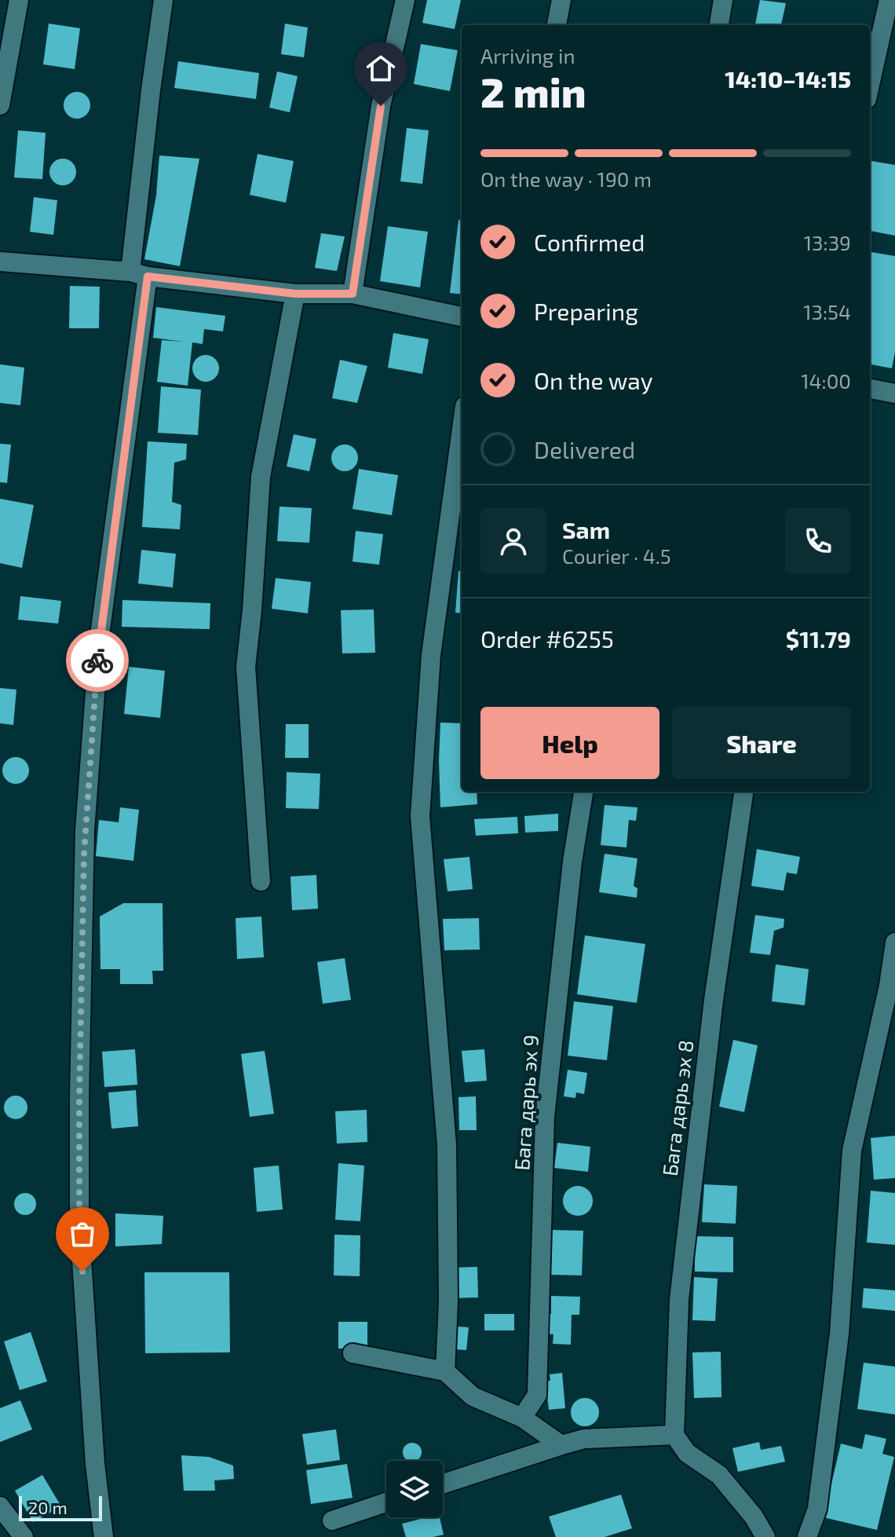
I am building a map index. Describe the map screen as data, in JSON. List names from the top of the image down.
{
  "streets": {
    "street": ["Бага дарь эх 9", "Бага дарь эх 8"]
  },
  "scale_bar": "20 m",
  "page": {
    "heading": ["2 min", "Arriving in", "14:10–14:15"],
    "panel": [
      "Sam",
      "Courier · 4.5",
      "Order #6255",
      "$11.79"
    ],
    "bar": "On the way · 190 m",
    "list": [
      ["Confirmed", "13:39"],
      ["Preparing", "13:54"],
      ["On the way", "14:00"],
      "Delivered"
    ],
    "buttons": ["Help", "Share"],
    "scale": "20 m"
  }
}
